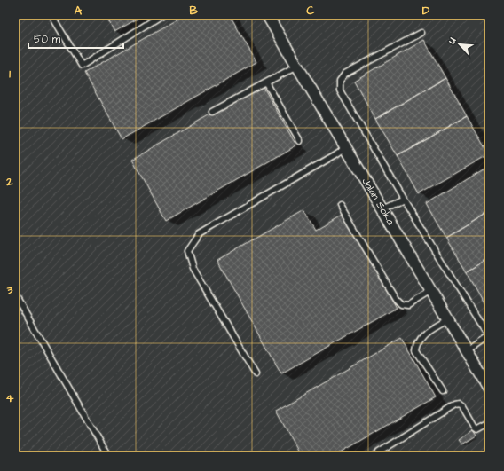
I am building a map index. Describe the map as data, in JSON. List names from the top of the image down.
{
  "streets": {
    "street": ["Jalan Soka"]
  },
  "scale_bar": "50 m",
  "north": "top left",
  "grid": {
    "columns": [
      "A",
      "B",
      "C",
      "D"
    ],
    "rows": [
      "1",
      "2",
      "3",
      "4"
    ]
  }
}
